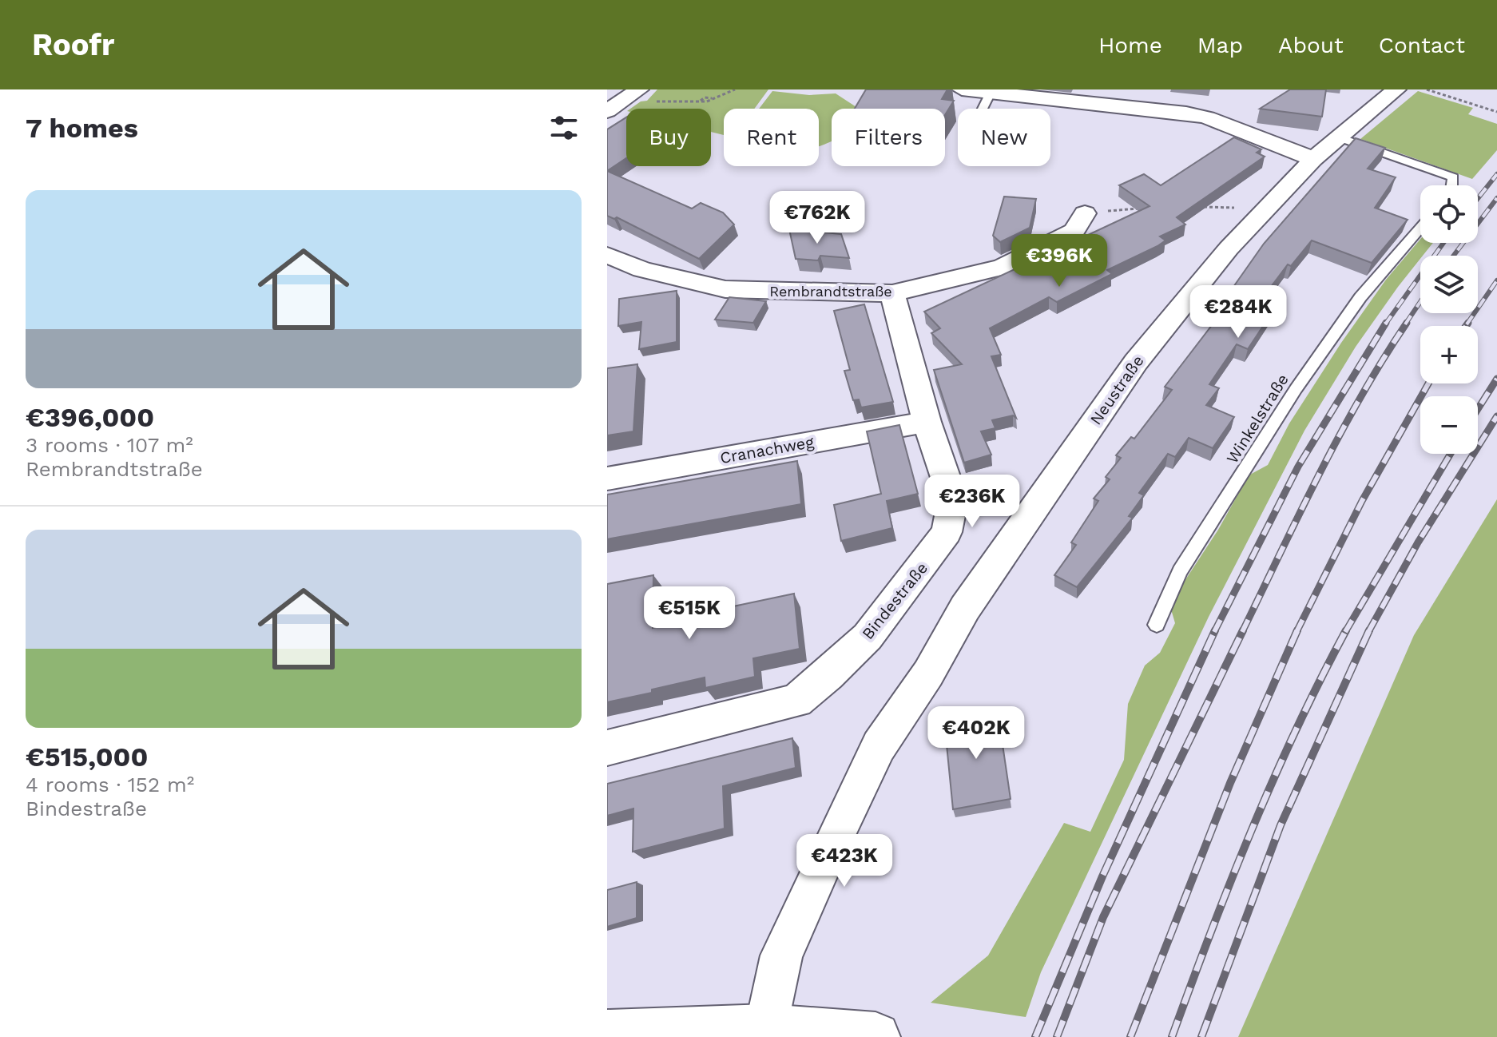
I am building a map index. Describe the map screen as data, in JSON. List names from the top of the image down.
{
  "streets": {
    "street": [
      "Rembrandtstraße",
      "Neustraße",
      "Cranachweg",
      "Bindestraße"
    ],
    "lane": ["Winkelstraße"]
  },
  "crossings": [
    ["Rembrandtstraße", "Bindestraße"],
    ["Cranachweg", "Bindestraße"]
  ],
  "page": {
    "header": "Roofr",
    "nav": [
      "Home",
      "Map",
      "About",
      "Contact"
    ],
    "heading": "7 homes",
    "chip": [
      "Buy",
      "Rent",
      "Filters",
      "New"
    ],
    "list": [
      {
        "name": "€396,000",
        "note": "3 rooms · 107 m² · Rembrandtstraße"
      },
      {
        "name": "€515,000",
        "note": "4 rooms · 152 m² · Bindestraße"
      }
    ],
    "map_buttons": ["+", "−"],
    "price": [
      "€762K",
      "€396K",
      "€284K",
      "€236K",
      "€515K",
      "€402K",
      "€423K"
    ]
  }
}
